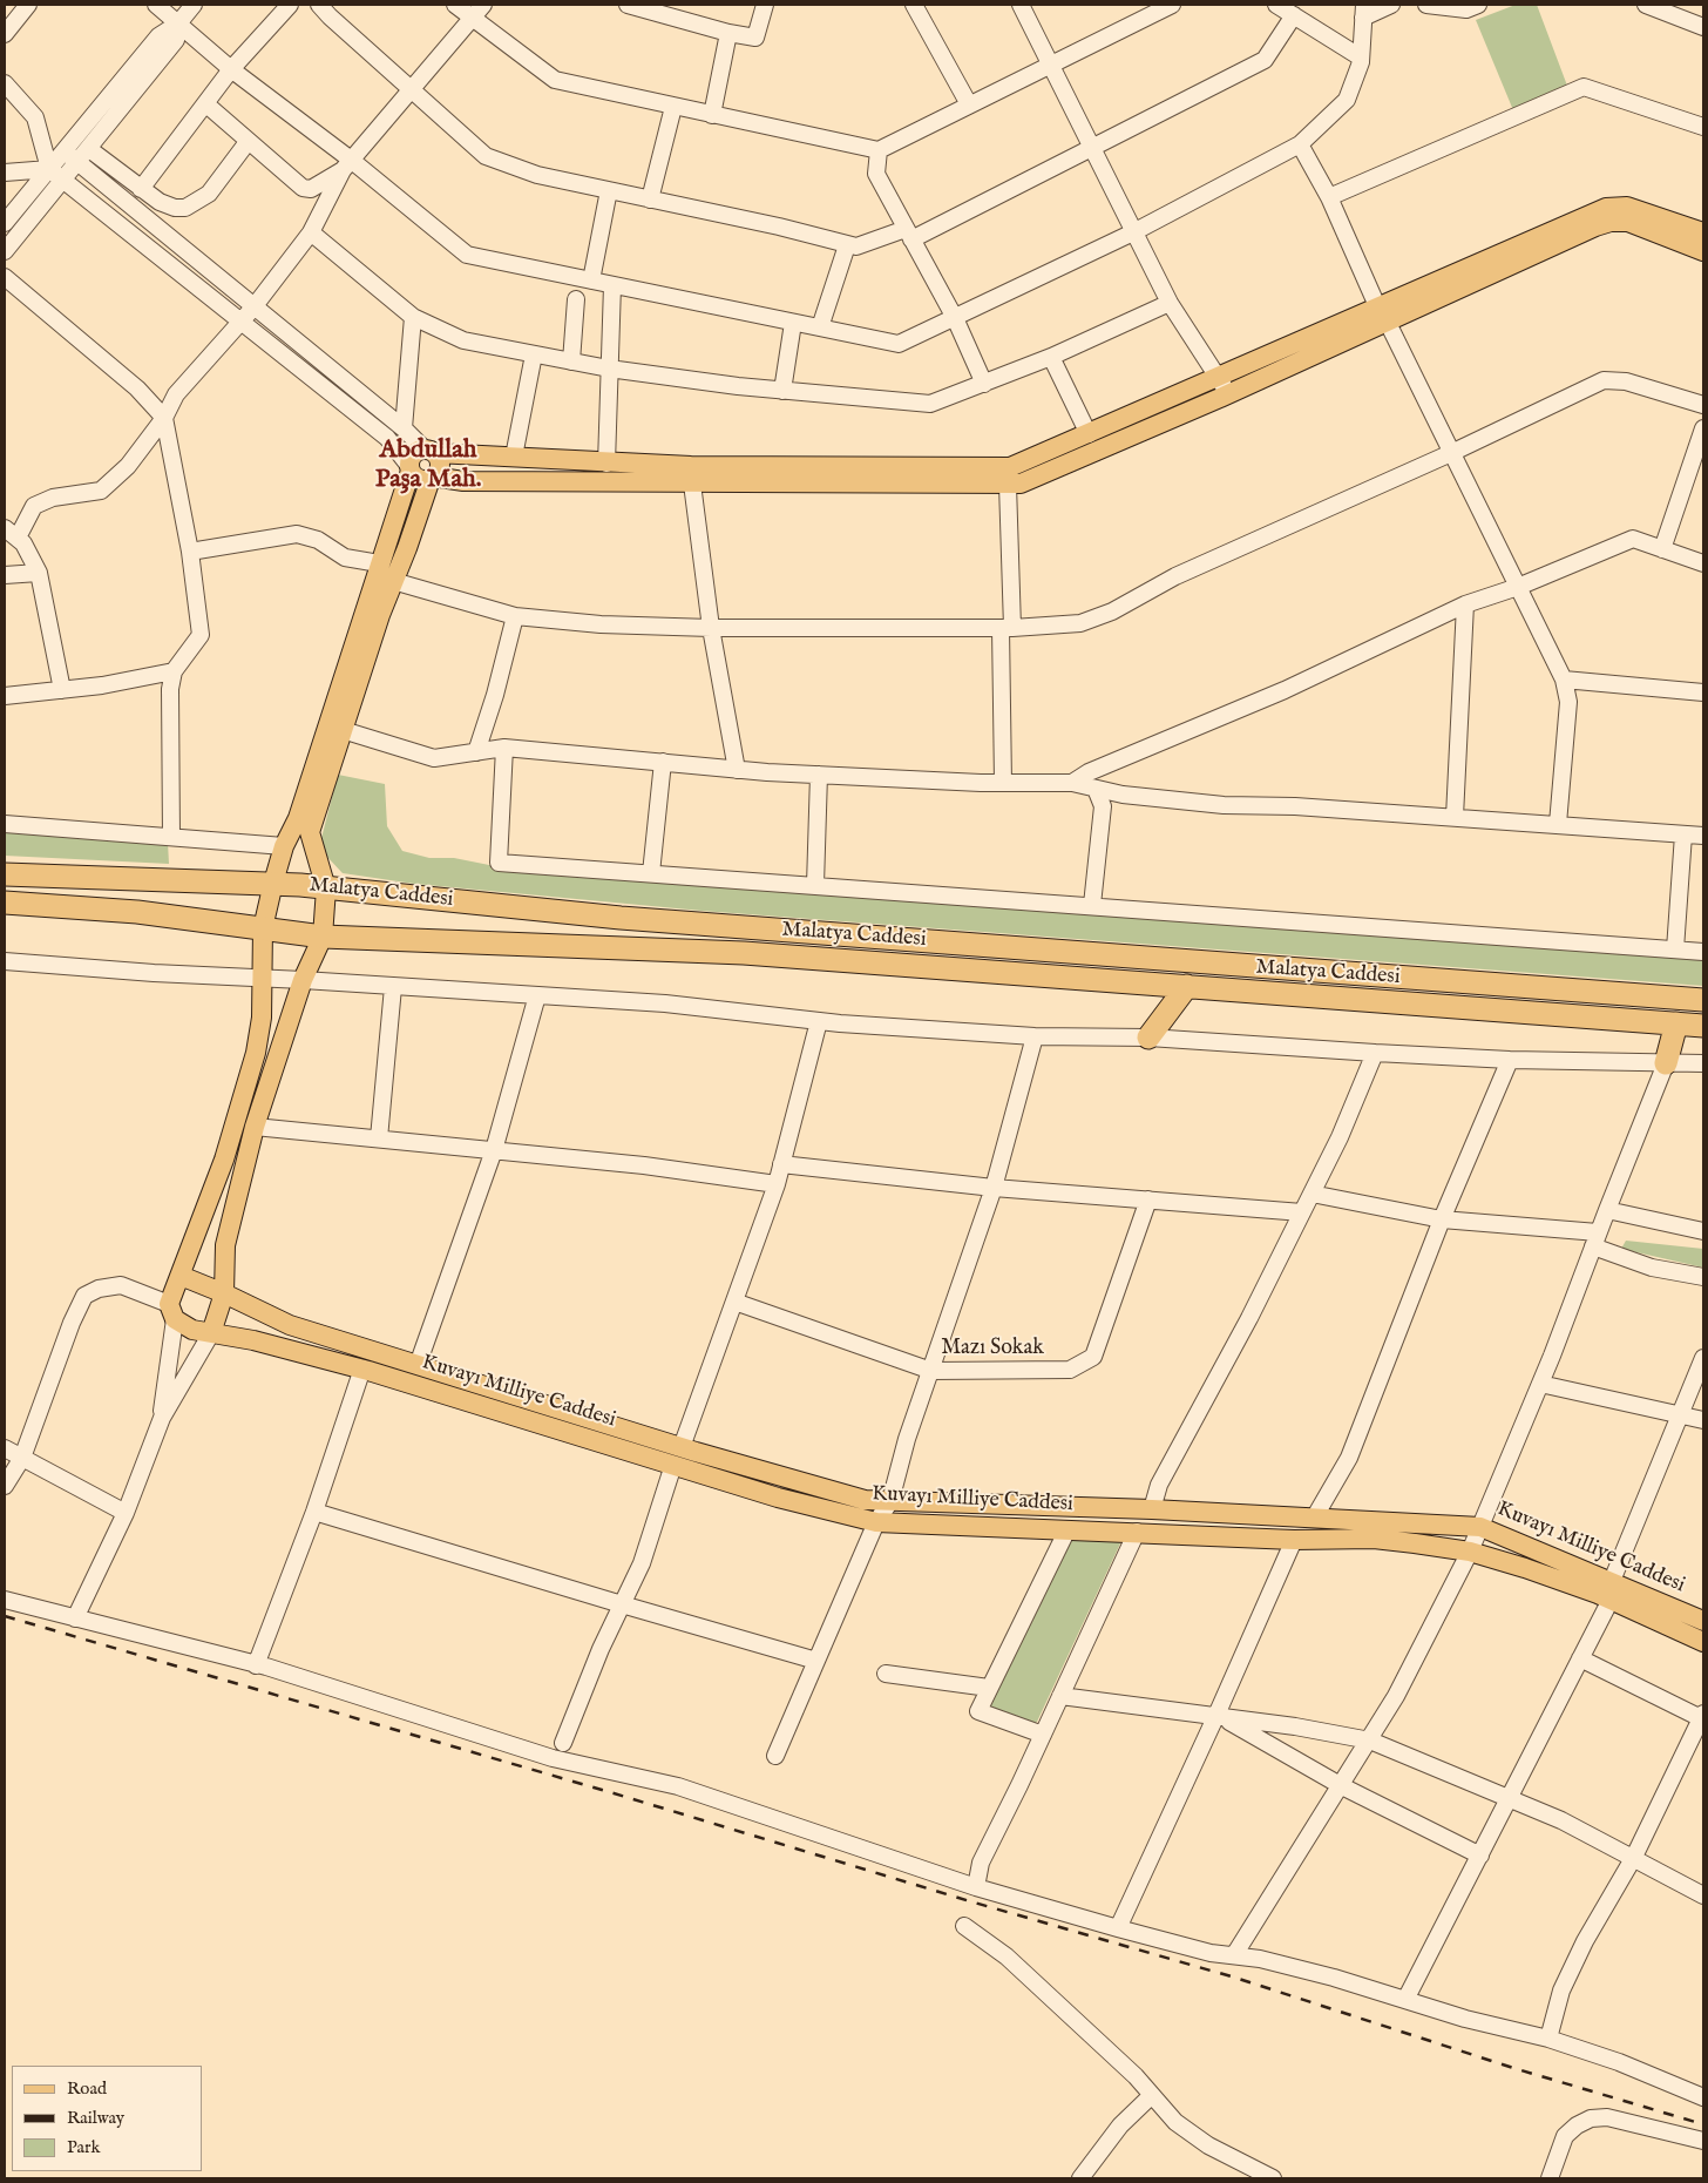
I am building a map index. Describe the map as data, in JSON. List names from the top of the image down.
{
  "streets": {
    "highway": ["Malatya Caddesi"],
    "main road": ["Kuvayı Milliye Caddesi"],
    "street": ["Mazı Sokak"]
  },
  "districts": ["Abdullah Paşa Mah."],
  "legend": ["Road", "Railway", "Park"]
}
